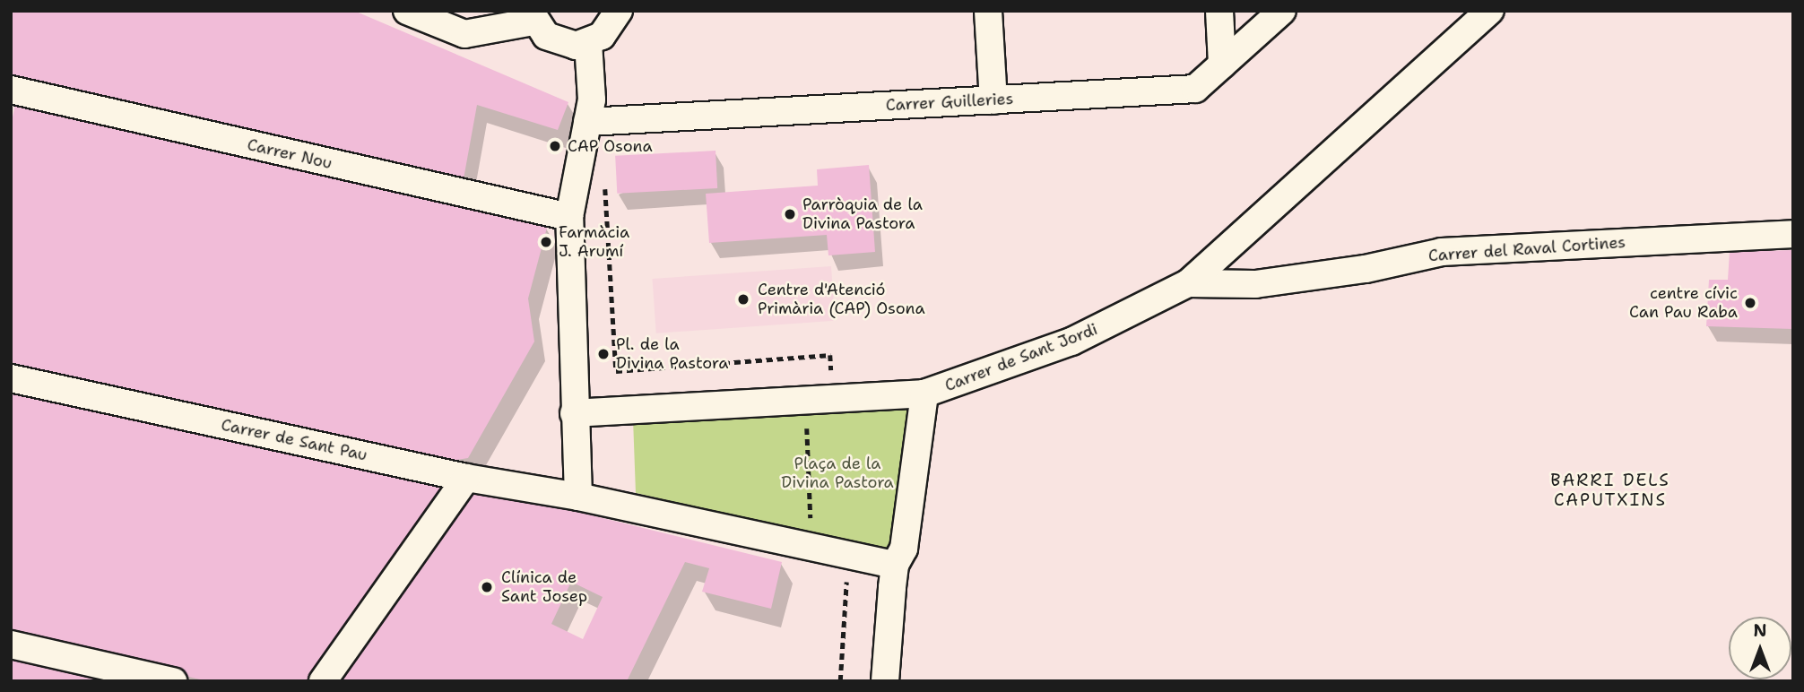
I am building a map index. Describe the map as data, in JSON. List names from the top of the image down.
{
  "streets": {
    "street": [
      "Carrer Guilleries",
      "Carrer Nou",
      "Carrer del Raval Cortines",
      "Carrer de Sant Jordi",
      "Carrer de Sant Pau"
    ]
  },
  "crossings": [
    ["Carrer del Raval Cortines", "Carrer de Sant Jordi"]
  ],
  "districts": ["BARRI DELS CAPUTXINS"],
  "parks": ["Plaça de la Divina Pastora"],
  "places": [
    "CAP Osona",
    "Parròquia de la Divina Pastora",
    "Farmàcia J. Arumí",
    "Centre d'Atenció Primària (CAP) Osona",
    "centre cívic Can Pau Raba",
    "Pl. de la Divina Pastora",
    "Clínica de Sant Josep"
  ],
  "north": "top"
}
